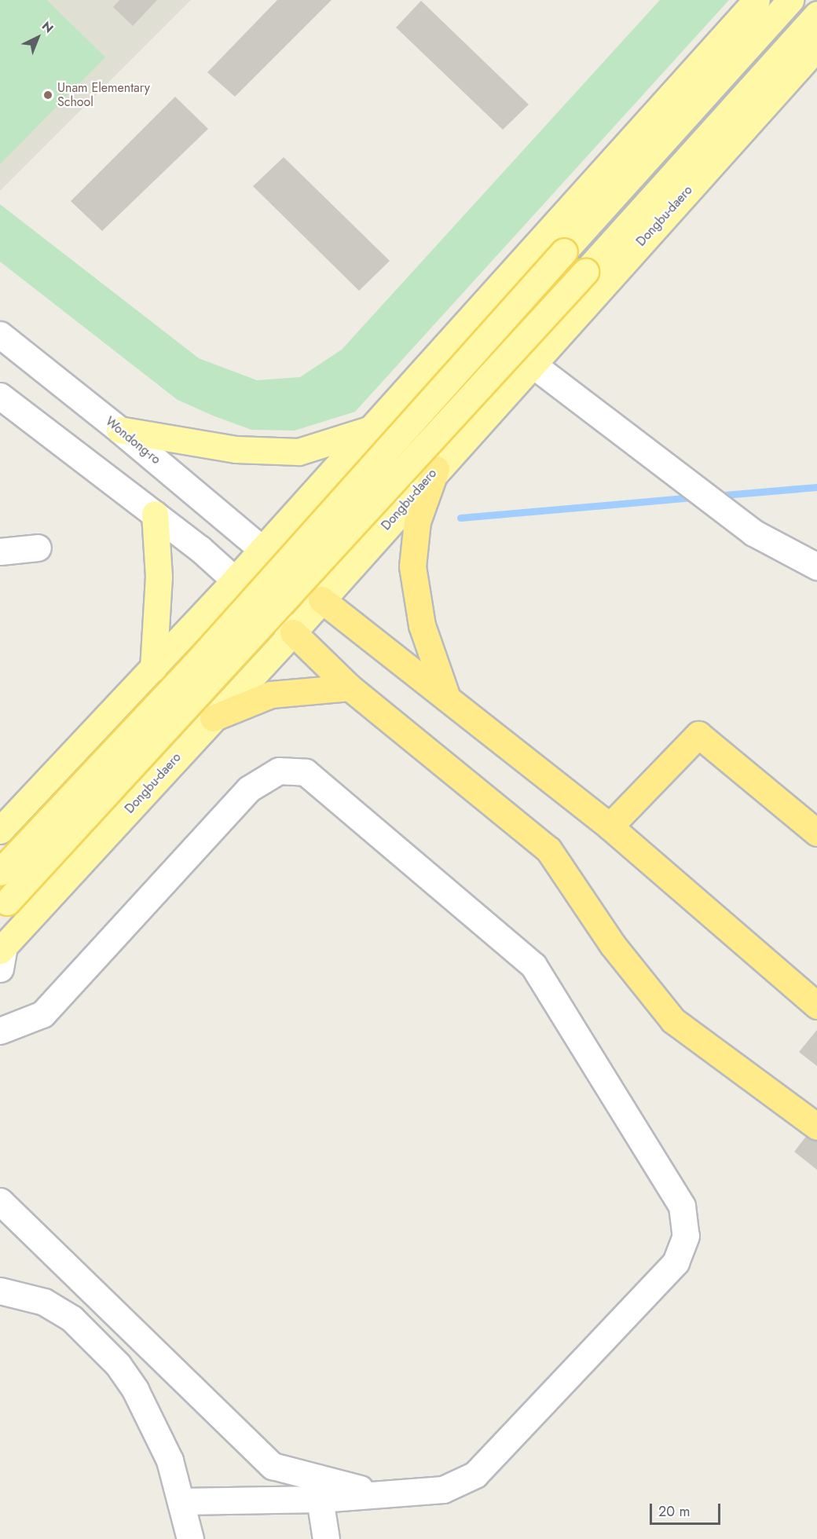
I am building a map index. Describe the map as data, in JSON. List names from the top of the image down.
{
  "streets": {
    "main road": ["Dongbu-daero"],
    "street": ["Wondong-ro"]
  },
  "crossings": [
    ["Dongbu-daero", "Wondong-ro"]
  ],
  "places": ["Unam Elementary School"],
  "scale_bar": "20 m",
  "north": "top right"
}
